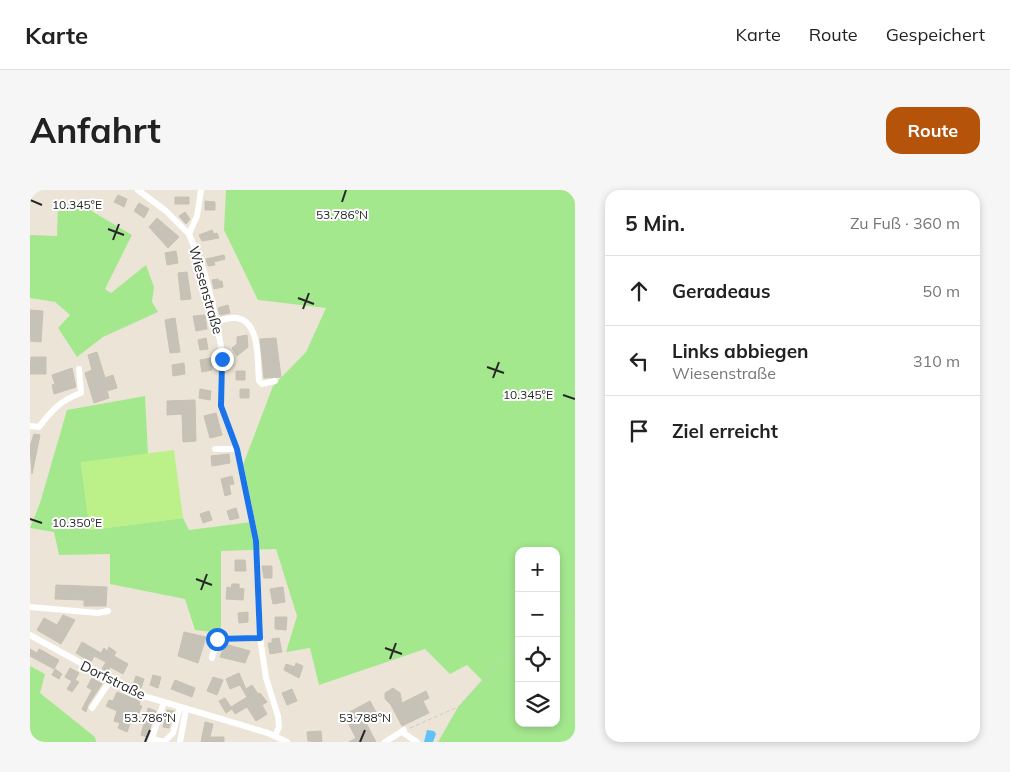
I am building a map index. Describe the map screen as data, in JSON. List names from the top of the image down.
{
  "streets": {
    "street": ["Wiesenstraße", "Dorfstraße"]
  },
  "crossings": [
    ["Wiesenstraße", "Dorfstraße"]
  ],
  "page": {
    "header": "Karte",
    "nav": ["Karte", "Route", "Gespeichert"],
    "buttons": "Route",
    "title": "Anfahrt",
    "heading": ["5 Min.", "Zu Fuß · 360 m"],
    "list": [
      ["Geradeaus", "50 m"],
      ["Links abbiegen", "Wiesenstraße", "310 m"],
      "Ziel erreicht"
    ],
    "map_buttons": ["+", "−"]
  },
  "coordinates": [
    "10.345°E",
    "53.786°N",
    "10.350°E",
    "53.788°N"
  ]
}
